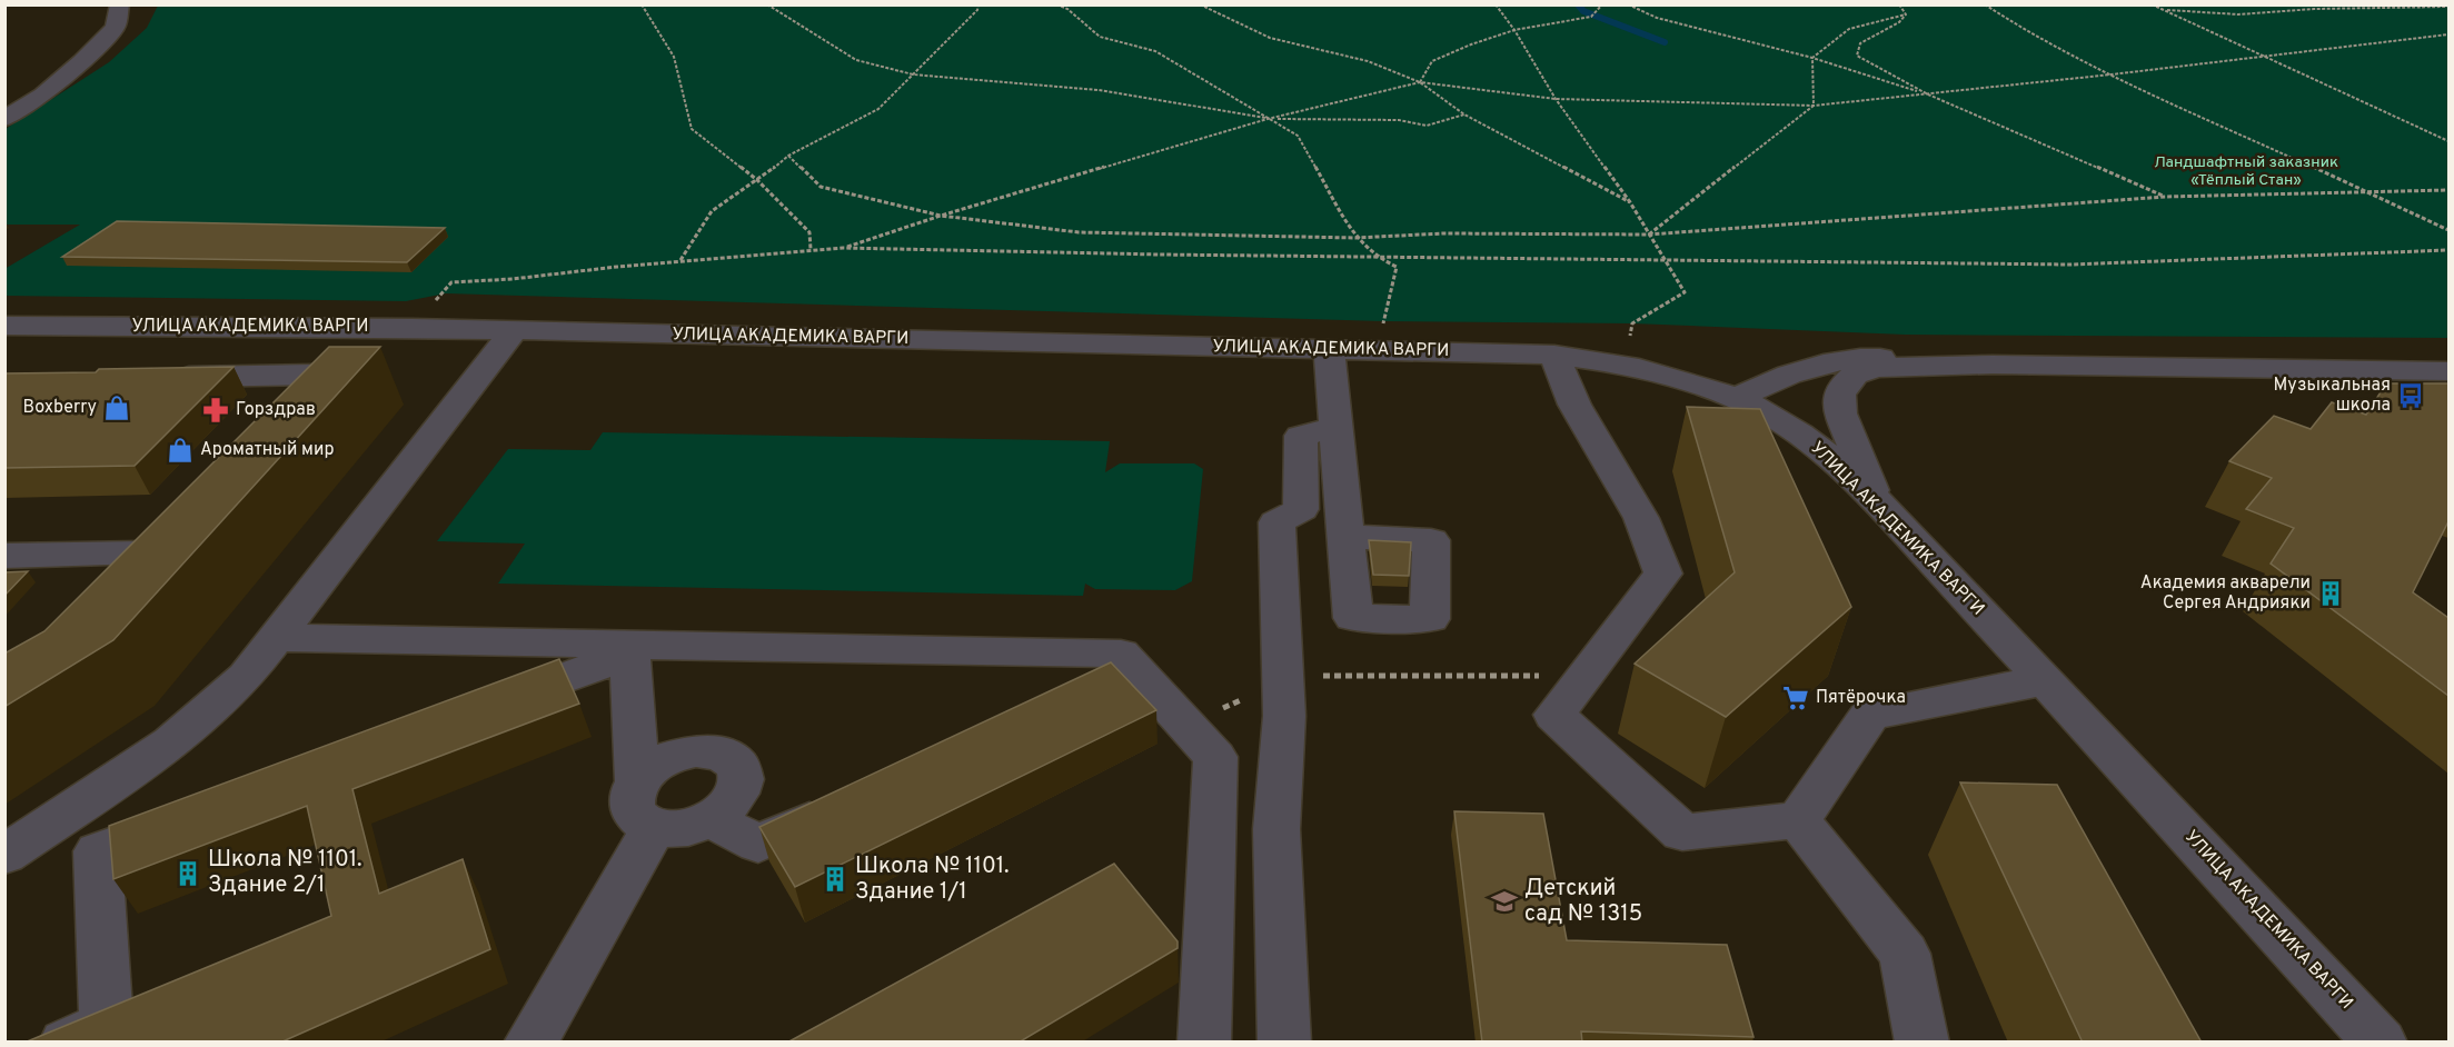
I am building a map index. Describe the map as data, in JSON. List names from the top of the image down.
{
  "streets": {
    "street": ["УЛИЦА АКАДЕМИКА ВАРГИ"]
  },
  "parks": ["Ландшафтный заказник «Тёплый Стан»"],
  "places": {
    "bus stop": ["Музыкальная школа"],
    "shop": ["Boxberry", "Ароматный мир"],
    "pharmacy": ["Горздрав"],
    "building": ["Академия акварели Сергея Андрияки", "Школа № 1101. Здание 2/1", "Школа № 1101. Здание 1/1"],
    "supermarket": ["Пятёрочка"],
    "school or university": ["Детский сад № 1315"]
  }
}
